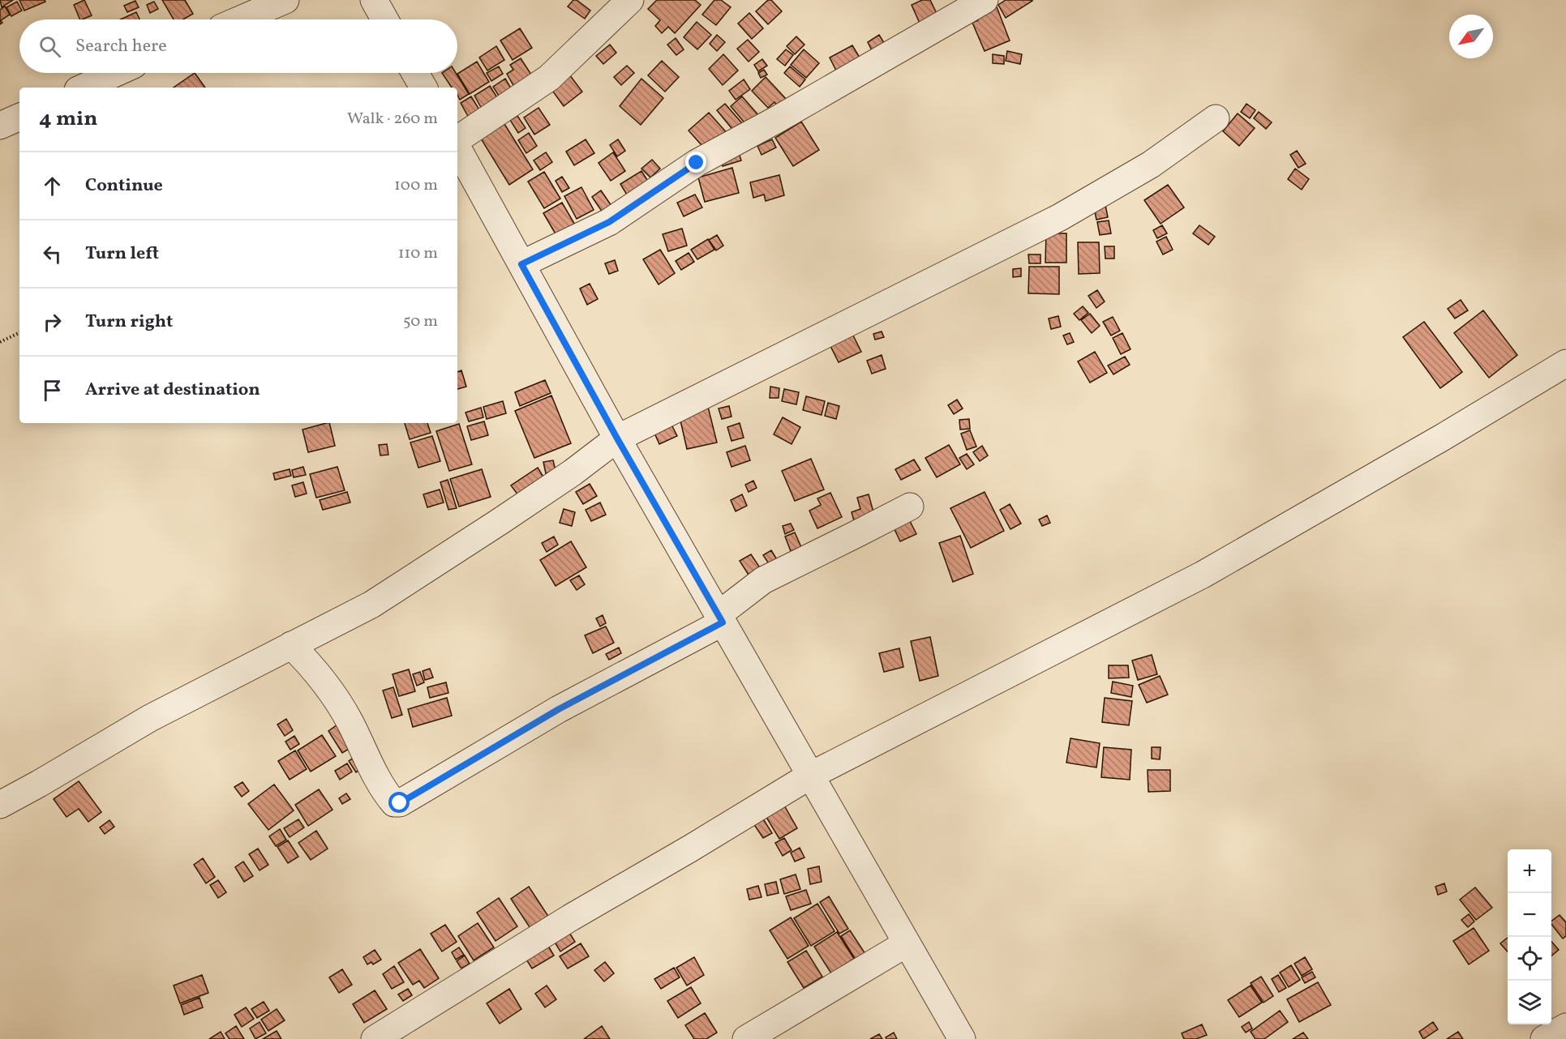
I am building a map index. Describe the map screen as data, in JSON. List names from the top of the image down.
{
  "north": "bottom left",
  "page": {
    "search": "Search here",
    "heading": ["4 min", "Walk · 260 m"],
    "list": [
      ["Continue", "100 m"],
      ["Turn left", "110 m"],
      ["Turn right", "50 m"],
      "Arrive at destination"
    ],
    "map_buttons": ["+", "−"]
  }
}
